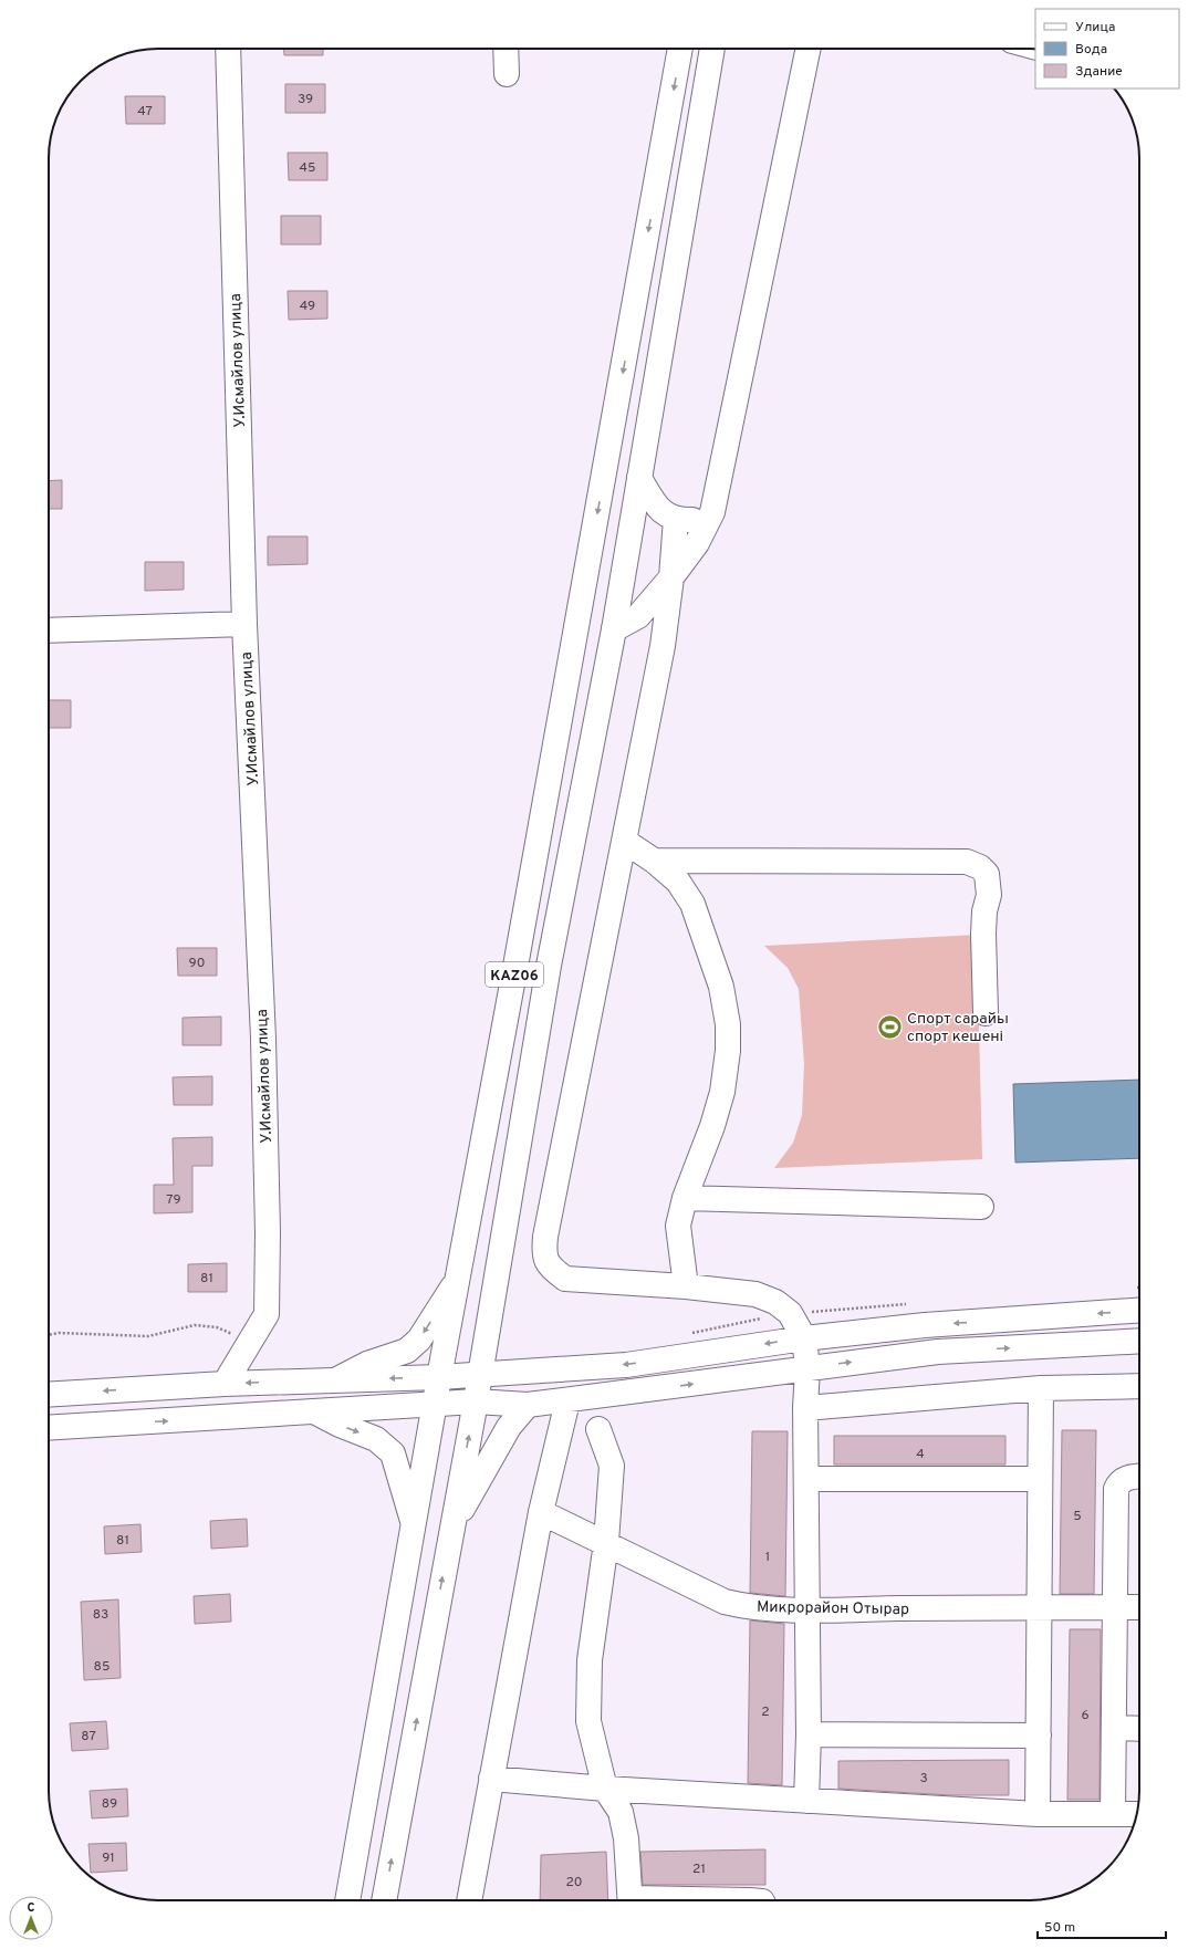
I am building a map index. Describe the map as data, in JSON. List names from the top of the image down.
{
  "streets": {
    "main road": ["У.Исмайлов улица", "KАZ06", "Микрорайон Отырар"]
  },
  "places": {
    "sports": ["Спорт сарайы спорт кешені"]
  },
  "house_numbers": [
    "39",
    "47",
    "45",
    "49",
    "90",
    "79",
    "81",
    "4",
    "5",
    "81",
    "1",
    "83",
    "85",
    "2",
    "6",
    "87",
    "3",
    "89",
    "91",
    "21",
    "20"
  ],
  "legend": ["Улица", "Вода", "Здание"],
  "scale_bar": "50 m",
  "north": "top"
}
